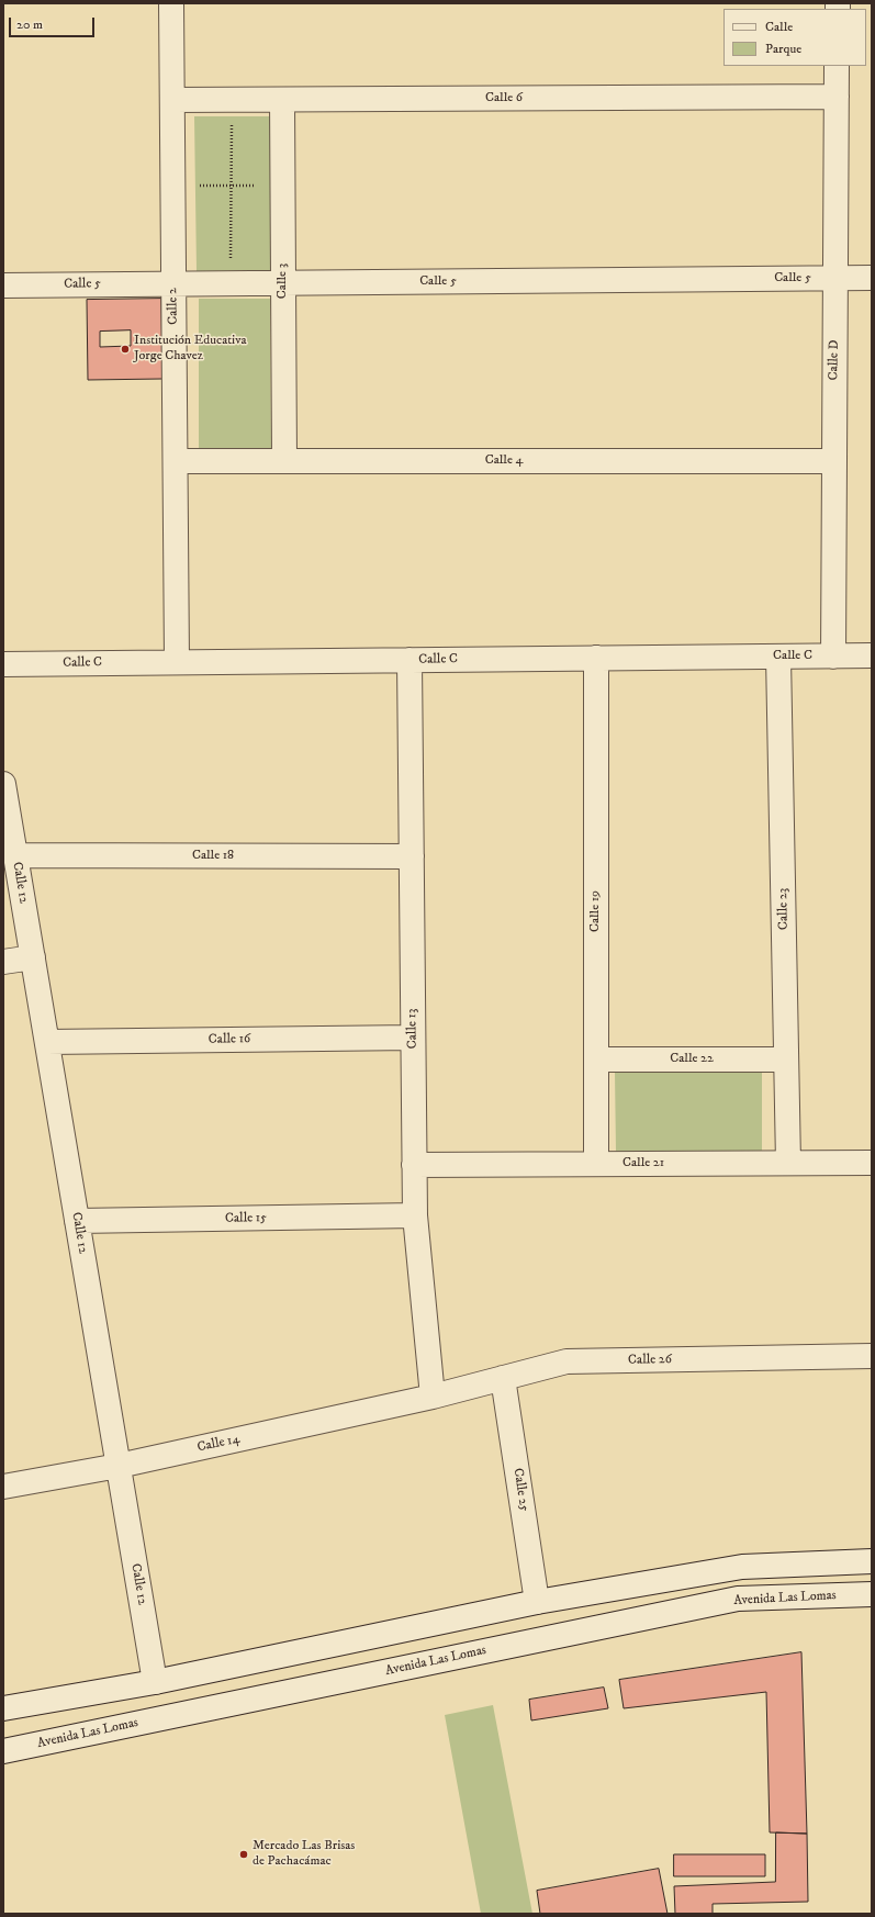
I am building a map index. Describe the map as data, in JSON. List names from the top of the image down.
{
  "streets": {
    "street": [
      "Calle 6",
      "Calle 5",
      "Calle 3",
      "Calle 2",
      "Calle D",
      "Calle 4",
      "Calle C",
      "Calle 18",
      "Calle 12",
      "Calle 23",
      "Calle 19",
      "Calle 13",
      "Calle 16",
      "Calle 22",
      "Calle 21",
      "Calle 15",
      "Calle 26",
      "Calle 14",
      "Calle 25",
      "Avenida Las Lomas"
    ]
  },
  "crossings": [
    ["Calle 6", "Calle 3"],
    ["Calle 6", "Calle 2"],
    ["Calle 6", "Calle D"],
    ["Calle 5", "Calle 3"],
    ["Calle 5", "Calle 2"],
    ["Calle 5", "Calle D"],
    ["Calle 3", "Calle 4"],
    ["Calle 2", "Calle 4"],
    ["Calle 2", "Calle C"],
    ["Calle D", "Calle 4"],
    ["Calle D", "Calle C"],
    ["Calle C", "Calle 23"],
    ["Calle C", "Calle 19"],
    ["Calle C", "Calle 13"],
    ["Calle 18", "Calle 12"],
    ["Calle 18", "Calle 13"],
    ["Calle 12", "Calle 16"],
    ["Calle 12", "Calle 15"],
    ["Calle 12", "Calle 14"],
    ["Calle 23", "Calle 22"],
    ["Calle 23", "Calle 21"],
    ["Calle 19", "Calle 22"],
    ["Calle 19", "Calle 21"],
    ["Calle 13", "Calle 16"],
    ["Calle 13", "Calle 21"],
    ["Calle 13", "Calle 15"],
    ["Calle 13", "Calle 26"],
    ["Calle 13", "Calle 14"],
    ["Calle 26", "Calle 14"],
    ["Calle 26", "Calle 25"]
  ],
  "places": ["Institución Educativa Jorge Chavez", "Mercado Las Brisas de Pachacámac"],
  "legend": ["Calle", "Parque"],
  "scale_bar": "20 m"
}
